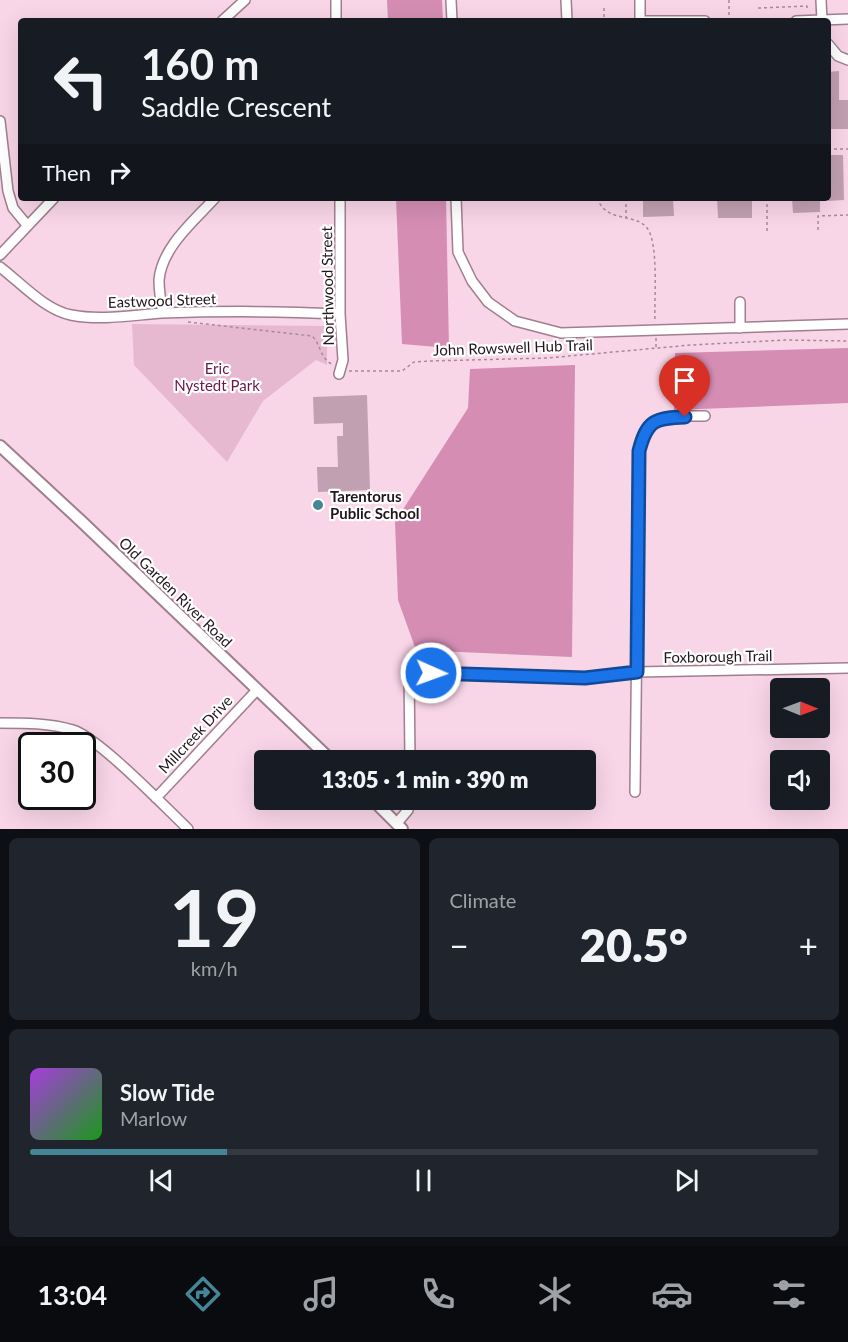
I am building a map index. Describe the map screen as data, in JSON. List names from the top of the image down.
{
  "streets": {
    "main road": ["Old Garden River Road"],
    "street": [
      "Northwood Street",
      "Eastwood Street",
      "Foxborough Trail",
      "Millcreek Drive"
    ],
    "path": ["John Rowswell Hub Trail"]
  },
  "crossings": [
    ["Northwood Street", "Eastwood Street"],
    ["Northwood Street", "John Rowswell Hub Trail"],
    ["Old Garden River Road", "Millcreek Drive"]
  ],
  "parks": ["Eric Nystedt Park"],
  "places": ["Tarentorus Public School"],
  "north": "right",
  "page": {
    "turn": ["160 m", "Saddle Crescent"],
    "then": "Then",
    "limit": "30",
    "trip": "13:05 · 1 min · 390 m",
    "tile": [
      ["19", "km/h"],
      "Climate"
    ],
    "heat": ["−", "20.5°", "+"],
    "song": ["Slow Tide", "Marlow"],
    "tabs": "13:04"
  }
}
